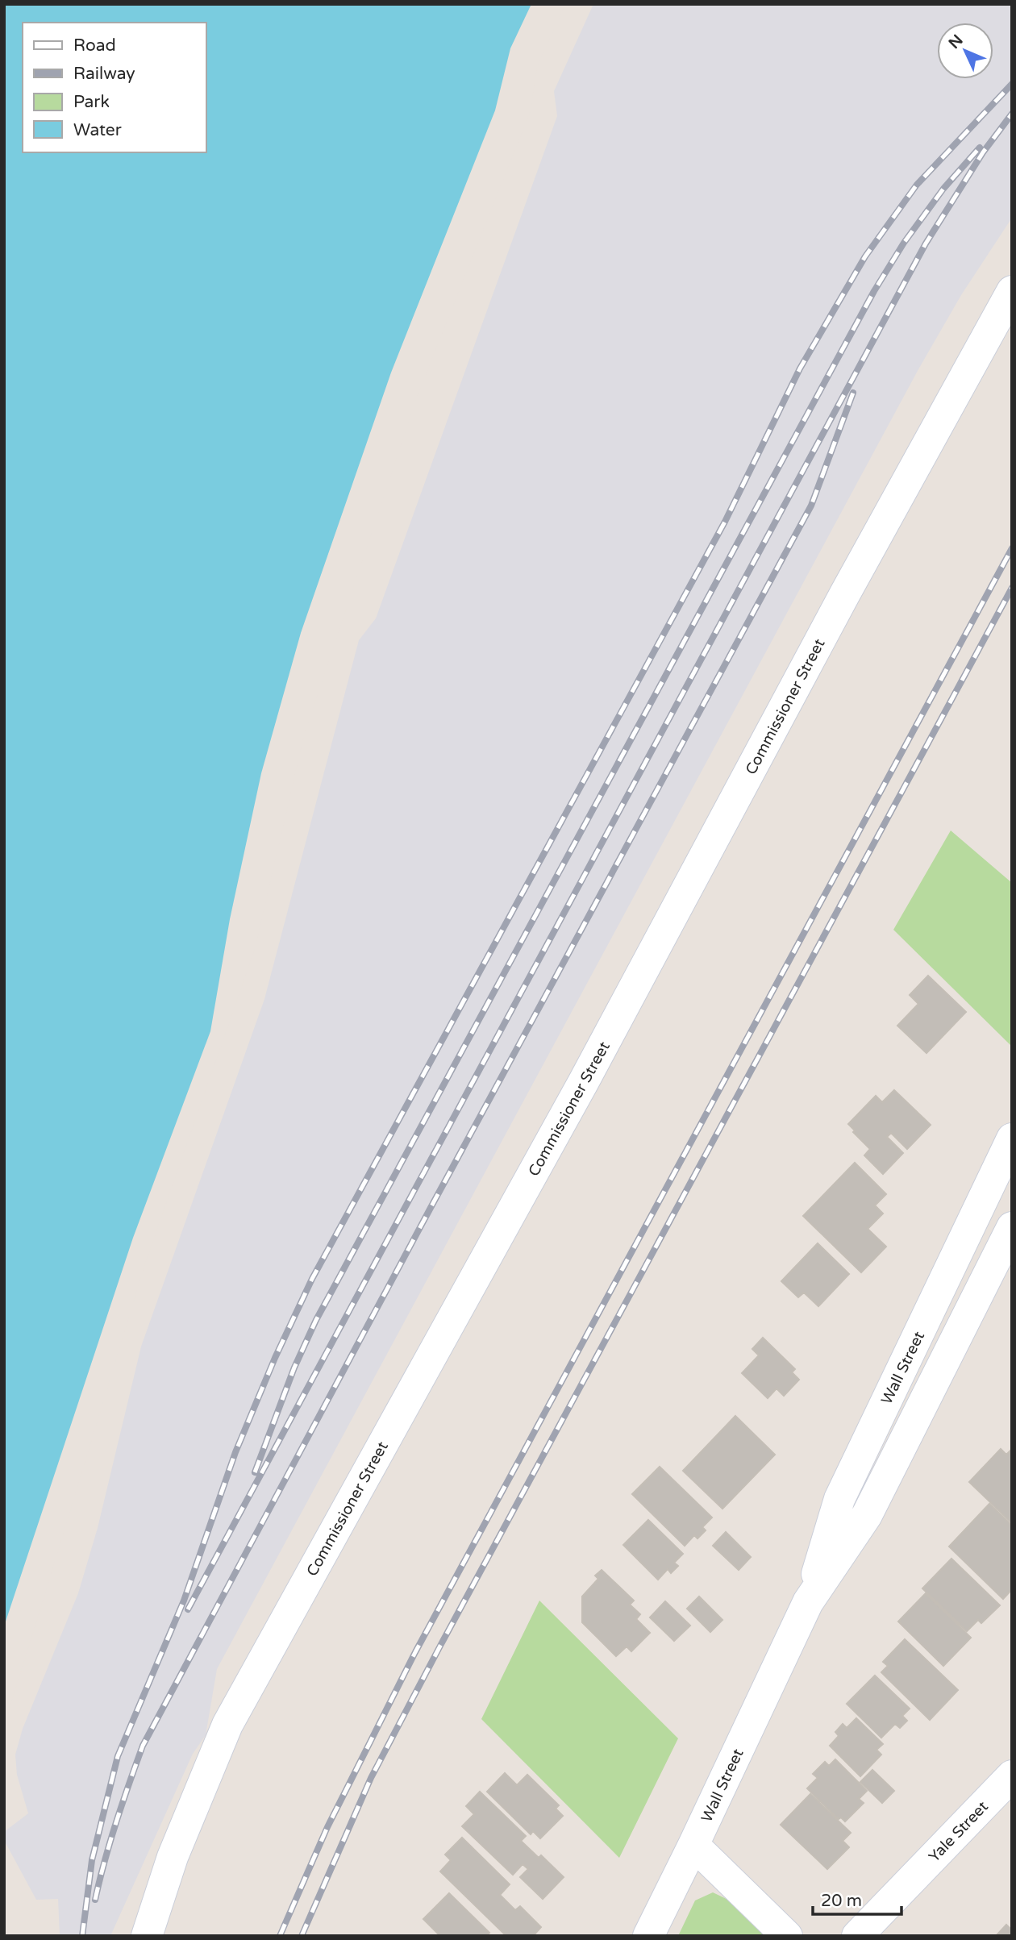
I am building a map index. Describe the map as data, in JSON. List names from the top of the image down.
{
  "streets": {
    "street": ["Commissioner Street", "Wall Street", "Yale Street"]
  },
  "legend": [
    "Road",
    "Railway",
    "Park",
    "Water"
  ],
  "scale_bar": "20 m",
  "north": "top left"
}
